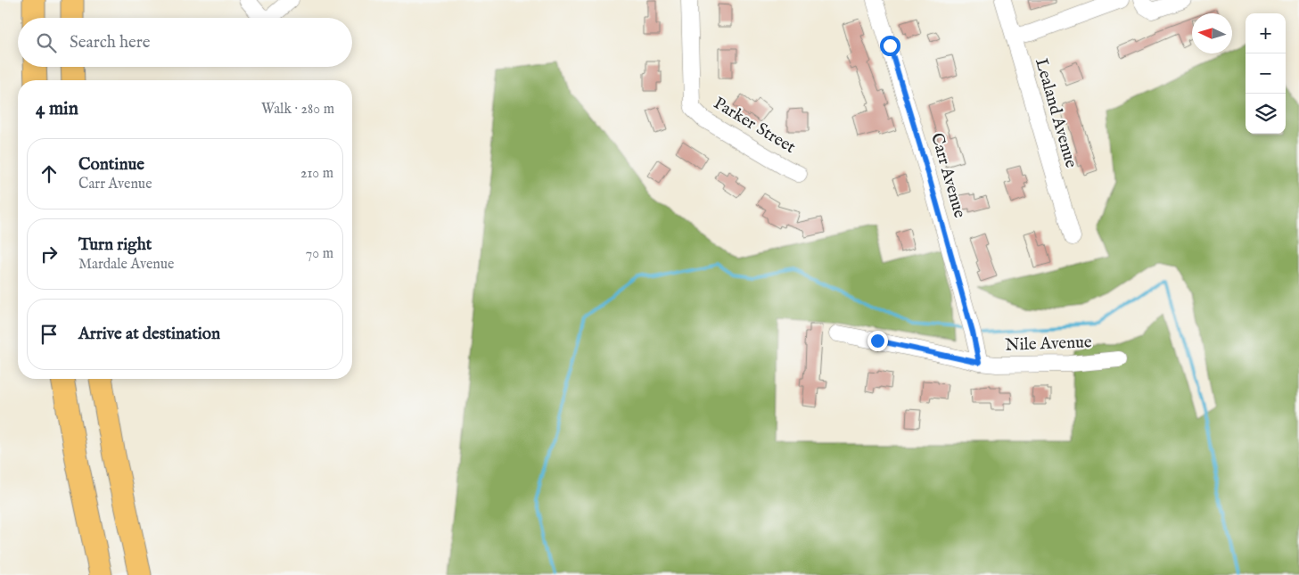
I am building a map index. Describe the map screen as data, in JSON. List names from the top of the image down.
{
  "streets": {
    "street": [
      "Lealand Avenue",
      "Parker Street",
      "Carr Avenue",
      "Nile Avenue"
    ]
  },
  "crossings": [
    ["Carr Avenue", "Nile Avenue"]
  ],
  "north": "left",
  "page": {
    "map_buttons": ["+", "−"],
    "search": "Search here",
    "heading": ["4 min", "Walk · 280 m"],
    "list": [
      ["Continue", "Carr Avenue", "210 m"],
      ["Turn right", "Mardale Avenue", "70 m"],
      "Arrive at destination"
    ]
  }
}
